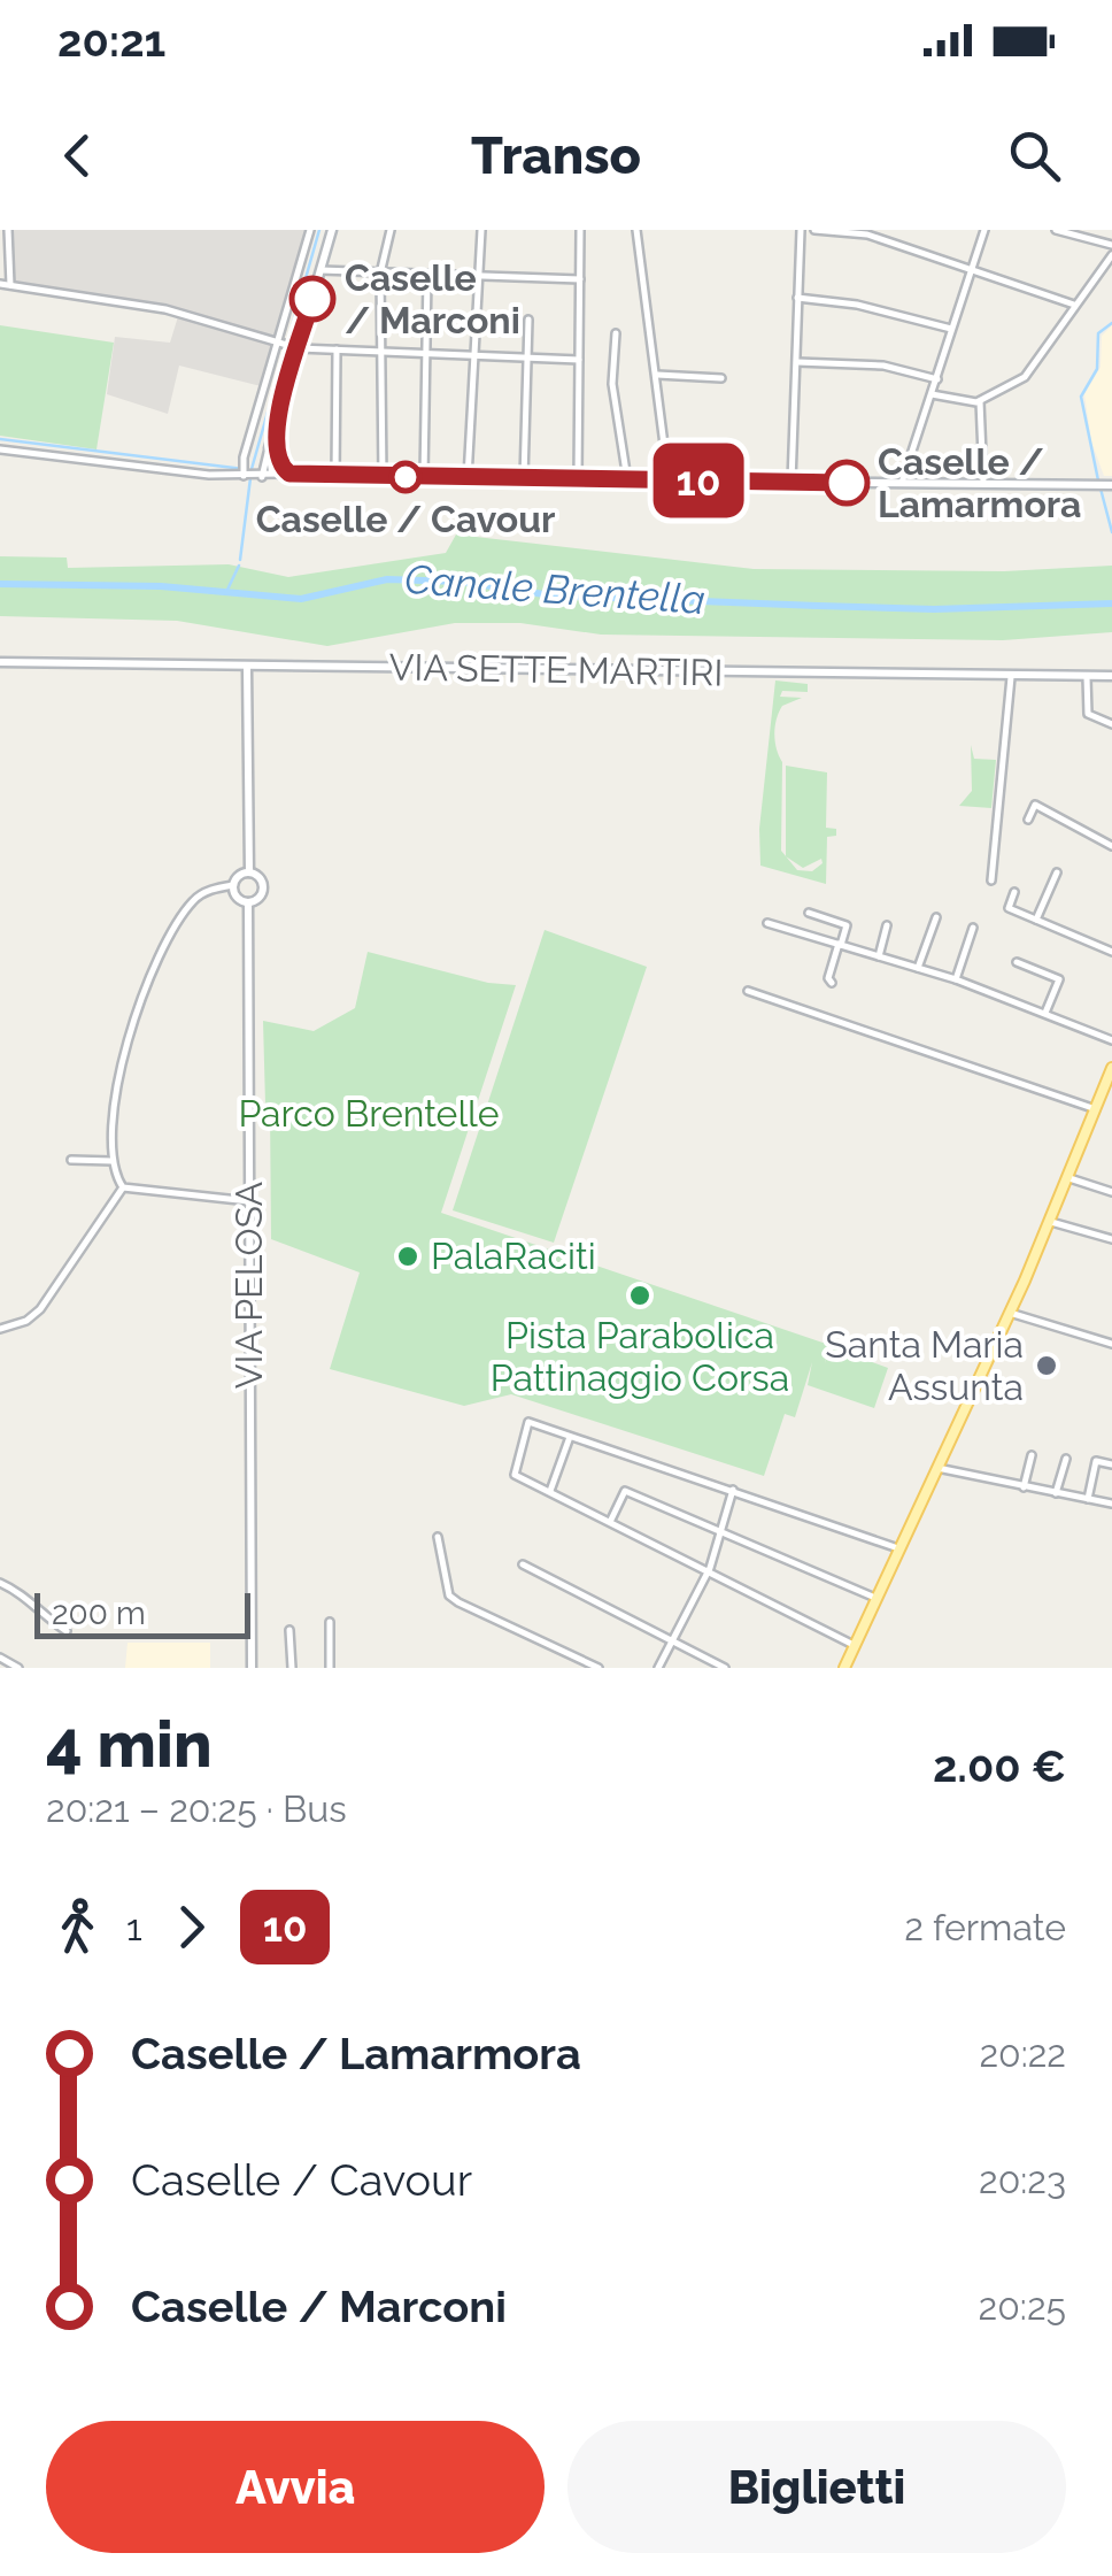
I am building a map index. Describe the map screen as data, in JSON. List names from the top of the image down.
{
  "streets": {
    "main road": ["VIA SETTE MARTIRI", "VIA PELOSA"]
  },
  "crossings": [
    ["VIA SETTE MARTIRI", "VIA PELOSA"]
  ],
  "water": ["Canale Brentella"],
  "parks": ["Parco Brentelle"],
  "places": [
    "Caselle / Marconi",
    "Caselle / Cavour",
    "Caselle / Lamarmora",
    "PalaRaciti",
    "Pista Parabolica Pattinaggio Corsa",
    "Santa Maria Assunta"
  ],
  "lines": ["bus line 10"],
  "scale_bar": "200 m",
  "page": {
    "status": "20:21",
    "header": "Transo",
    "on_map": "10",
    "scale": "200 m",
    "heading": ["4 min", "20:21 – 20:25 · Bus", "2.00 €"],
    "legs": ["1", "10", "2 fermate"],
    "list": [
      {
        "name": "Caselle / Lamarmora",
        "value": "20:22"
      },
      {
        "name": "Caselle / Cavour",
        "value": "20:23"
      },
      {
        "name": "Caselle / Marconi",
        "value": "20:25"
      }
    ],
    "buttons": ["Avvia", "Biglietti"]
  }
}
